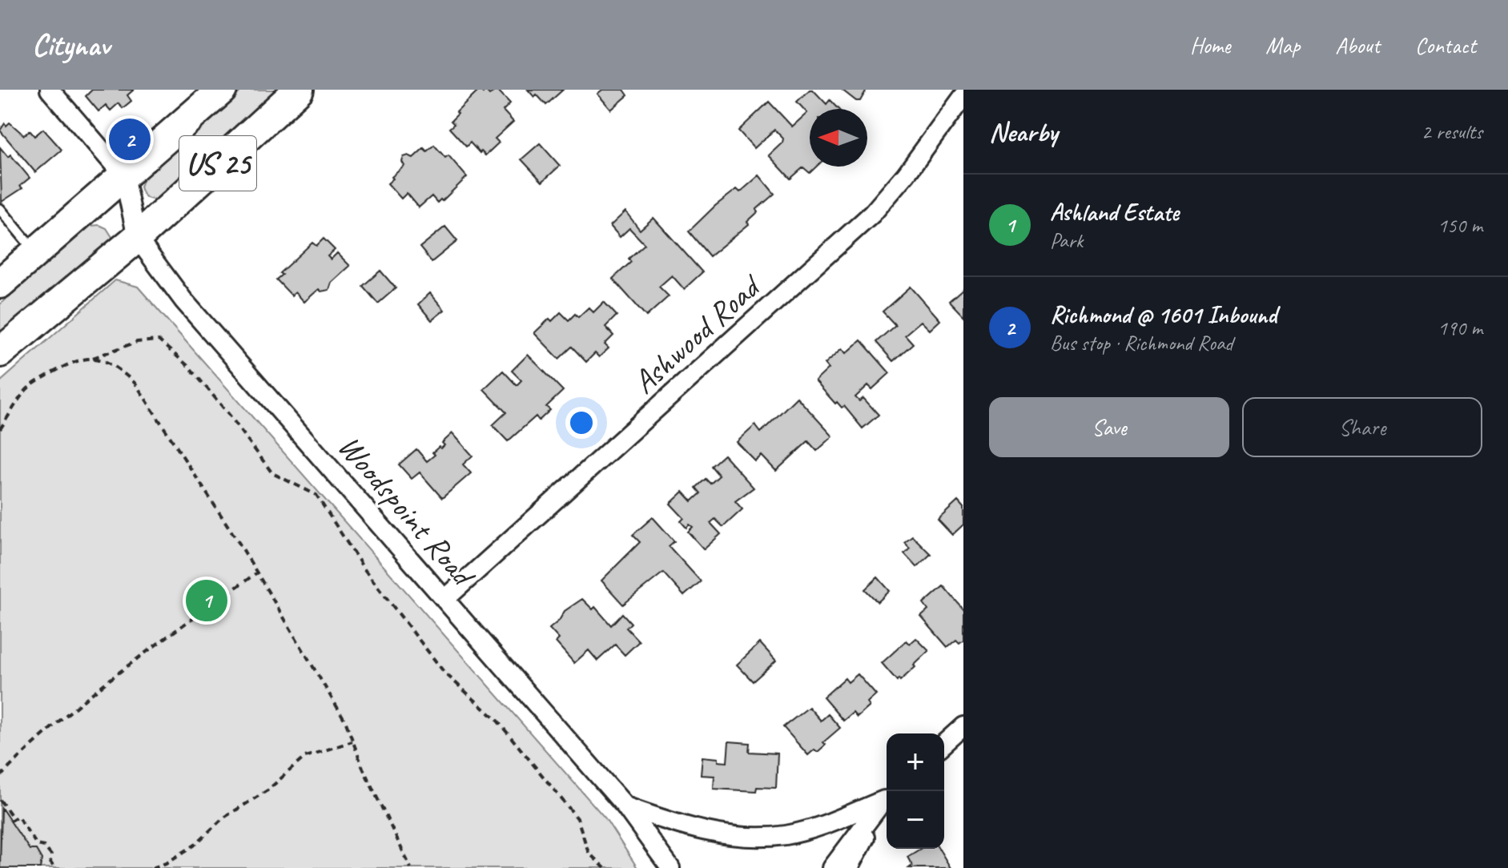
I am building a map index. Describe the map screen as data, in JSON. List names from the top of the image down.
{
  "streets": {
    "main road": ["US 25"],
    "street": ["Ashwood Road", "Woodspoint Road"]
  },
  "crossings": [
    ["US 25", "Woodspoint Road"],
    ["Ashwood Road", "Woodspoint Road"]
  ],
  "north": "left",
  "page": {
    "header": "Citynav",
    "nav": [
      "Home",
      "Map",
      "About",
      "Contact"
    ],
    "heading": ["Nearby", "2 results"],
    "pins": ["2", "1"],
    "list": [
      {
        "mark": "1",
        "name": "Ashland Estate",
        "note": "Park",
        "value": "150 m"
      },
      {
        "mark": "2",
        "name": "Richmond @ 1601 Inbound",
        "note": "Bus stop · Richmond Road",
        "value": "190 m"
      }
    ],
    "buttons": ["Save", "Share"],
    "map_buttons": ["+", "−"]
  }
}
